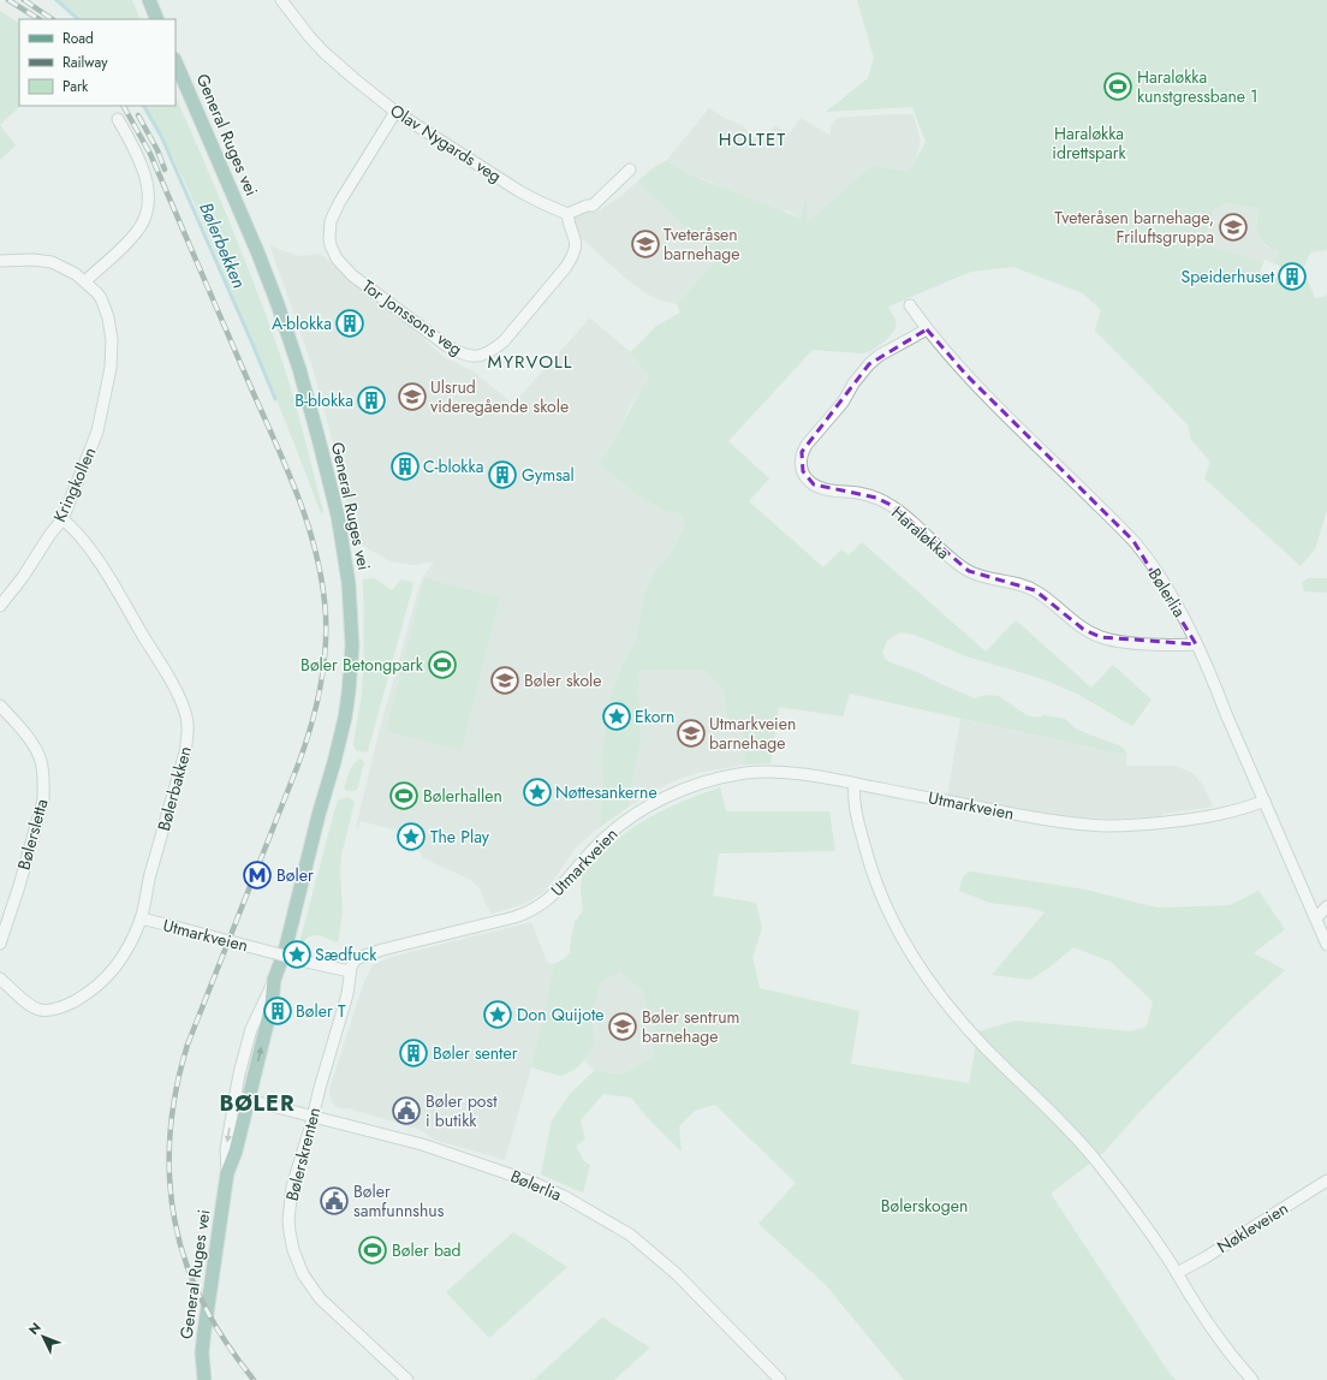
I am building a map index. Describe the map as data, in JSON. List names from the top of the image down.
{
  "streets": {
    "main road": ["General Ruges vei"],
    "street": [
      "Olav Nygards veg",
      "Tor Jonssons veg",
      "Kringkollen",
      "Haraløkka",
      "Bølerlia",
      "Bølerbakken",
      "Utmarkveien",
      "Bølersletta",
      "Bølerskrenten",
      "Nøkleveien"
    ]
  },
  "crossings": [
    ["General Ruges vei", "Bølerlia"],
    ["Olav Nygards veg", "Tor Jonssons veg"],
    ["Kringkollen", "Bølerbakken"],
    ["Haraløkka", "Bølerlia"],
    ["Bølerlia", "Utmarkveien"],
    ["Bølerlia", "Bølerskrenten"],
    ["Bølerbakken", "Utmarkveien"],
    ["Utmarkveien", "Bølerskrenten"]
  ],
  "districts": ["HOLTET", "MYRVOLL", "BØLER"],
  "water": ["Bølerbekken"],
  "parks": ["Haraløkka idrettspark", "Bølerskogen"],
  "places": {
    "sports": [
      "Haraløkka kunstgressbane 1",
      "Bøler Betongpark",
      "Bølerhallen",
      "Bøler bad"
    ],
    "school or university": [
      "Tveteråsen barnehage, Friluftsgruppa",
      "Tveteråsen barnehage",
      "Ulsrud videregående skole",
      "Bøler skole",
      "Utmarkveien barnehage",
      "Bøler sentrum barnehage"
    ],
    "building": [
      "Speiderhuset",
      "A-blokka",
      "B-blokka",
      "C-blokka",
      "Gymsal",
      "Bøler T",
      "Bøler senter"
    ],
    "place": [
      "Ekorn",
      "Nøttesankerne",
      "The Play",
      "Sædfuck",
      "Don Quijote"
    ],
    "metro station": ["Bøler"],
    "public building": ["Bøler post i butikk", "Bøler samfunnshus"]
  },
  "legend": ["Road", "Railway", "Park"],
  "north": "top left"
}
